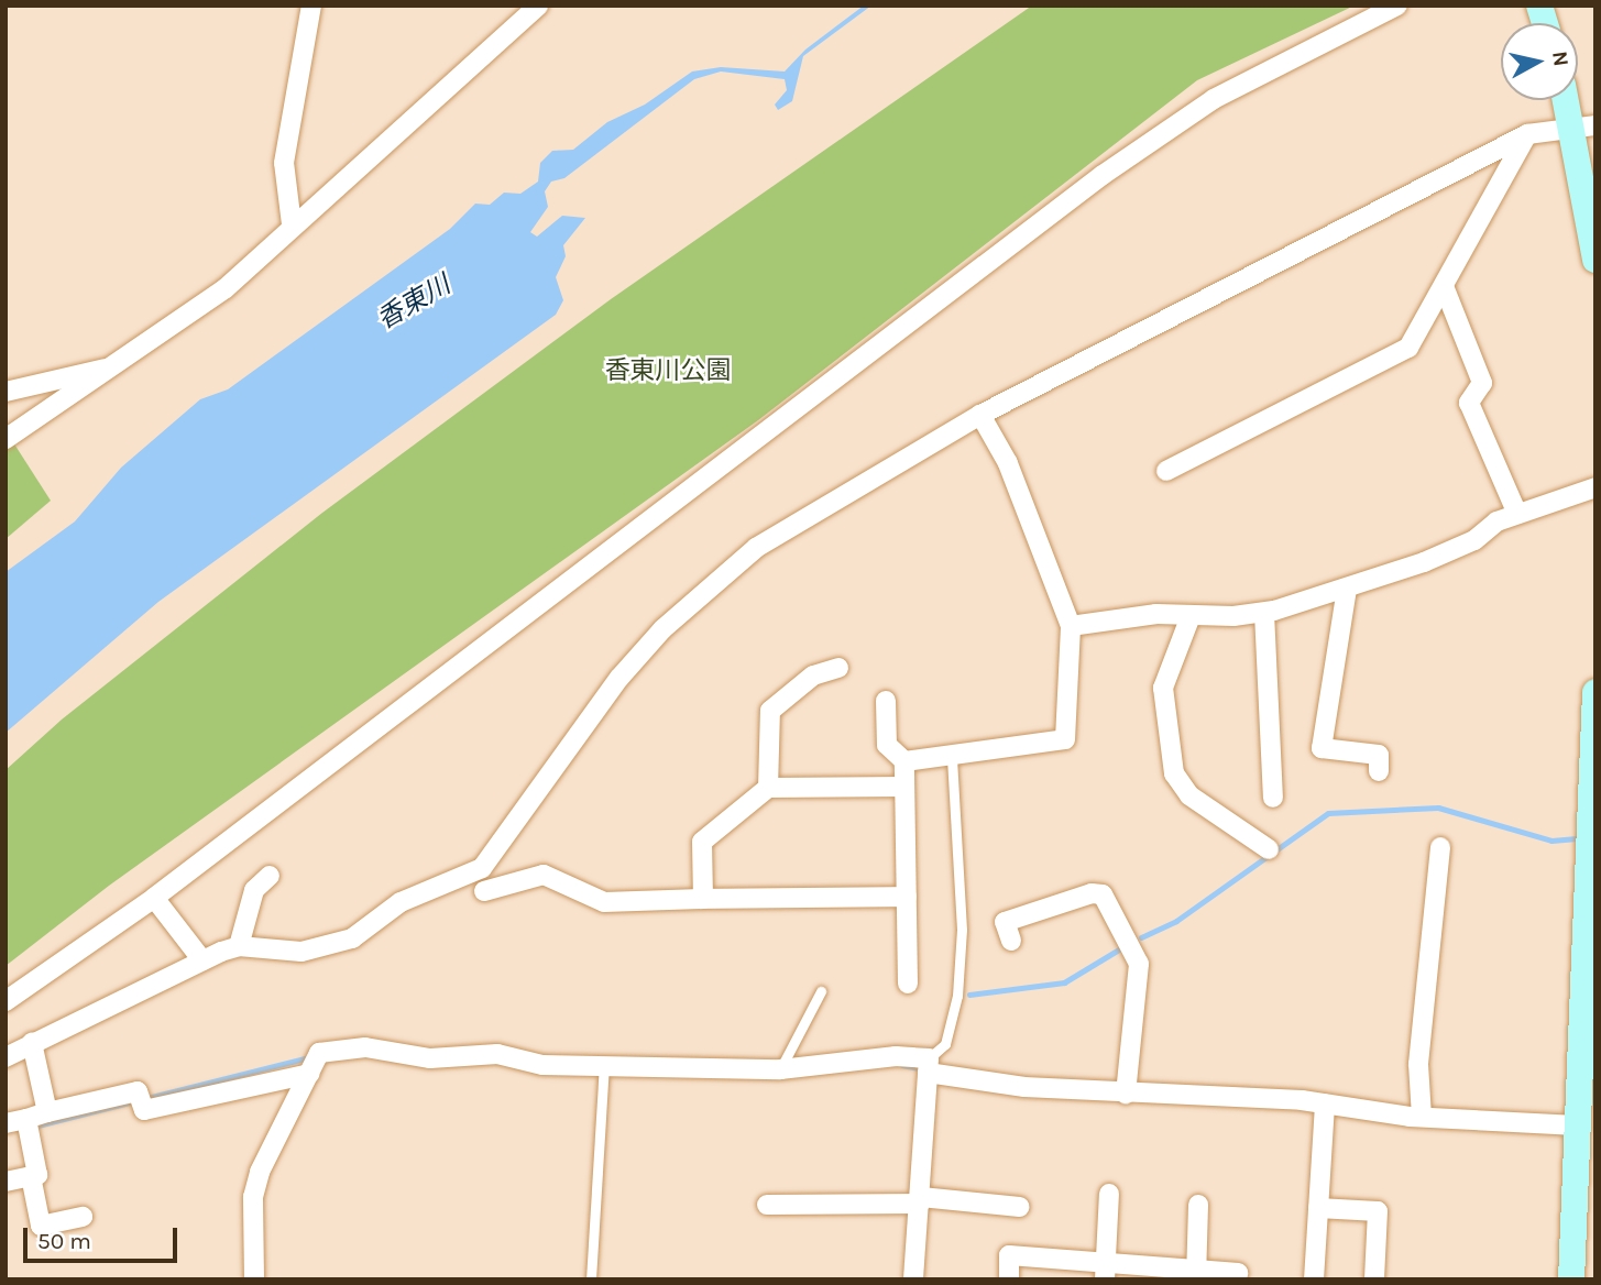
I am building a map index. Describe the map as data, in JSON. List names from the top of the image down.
{
  "water": ["香東川"],
  "parks": ["香東川公園"],
  "scale_bar": "50 m",
  "north": "right"
}
